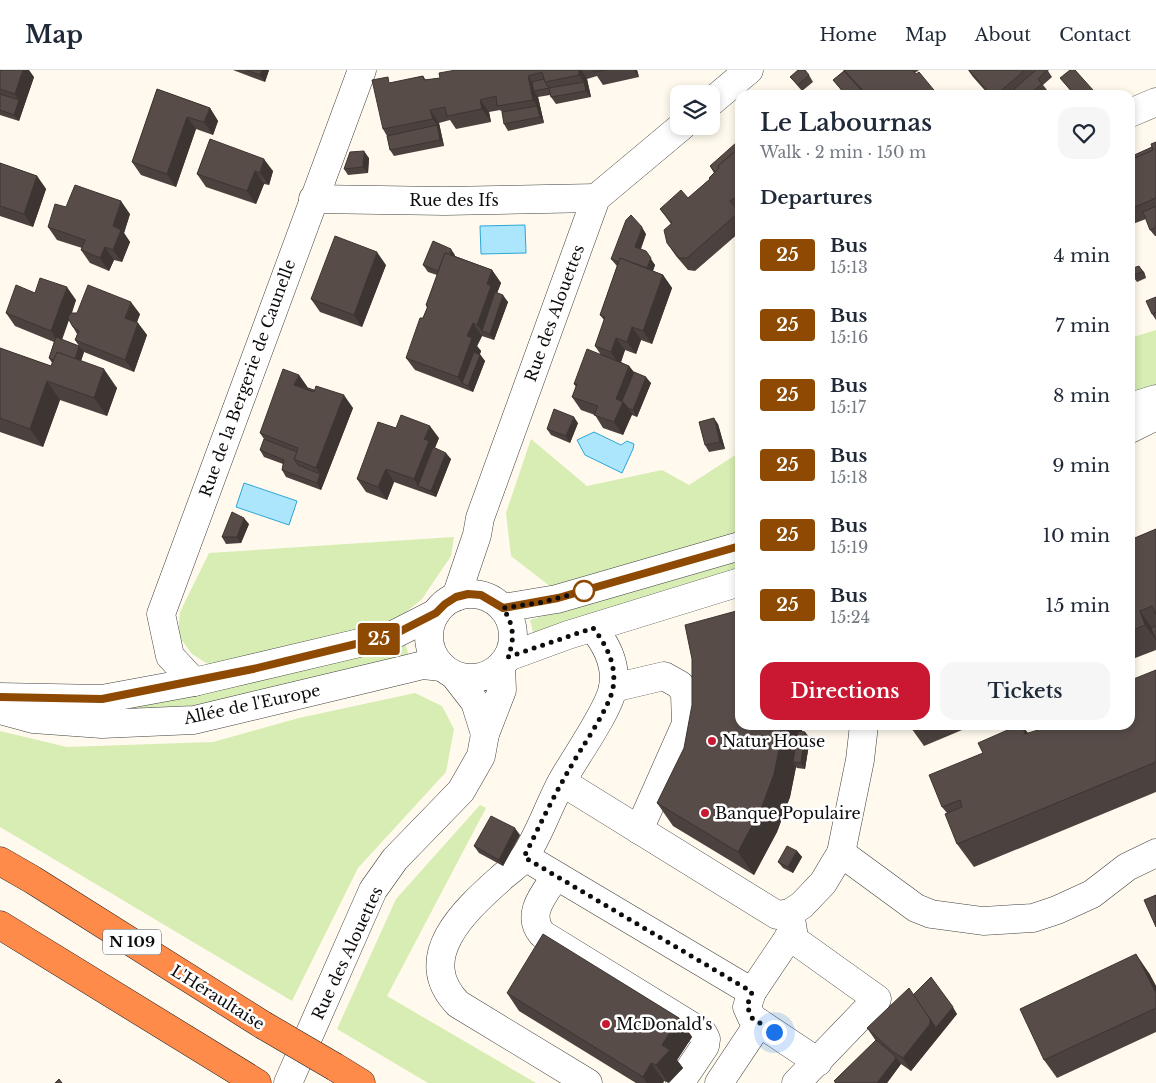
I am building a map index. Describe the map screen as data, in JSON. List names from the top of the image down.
{
  "streets": {
    "highway": ["N 109", "L'Héraultaise"],
    "street": [
      "Rue des Ifs",
      "Rue des Alouettes",
      "Rue de la Bergerie de Caunelle",
      "Allée de l'Europe"
    ]
  },
  "crossings": [
    ["Rue des Ifs", "Rue des Alouettes"],
    ["Rue des Ifs", "Rue de la Bergerie de Caunelle"],
    ["Rue des Alouettes", "Allée de l'Europe"],
    ["Rue de la Bergerie de Caunelle", "Allée de l'Europe"]
  ],
  "places": ["Natur House", "Banque Populaire", "McDonald's"],
  "lines": ["bus line 25"],
  "page": {
    "header": "Map",
    "nav": [
      "Home",
      "Map",
      "About",
      "Contact"
    ],
    "on_map": "25",
    "heading": [
      ["Le Labournas", "Walk · 2 min · 150 m"],
      "Departures"
    ],
    "list": [
      {
        "mark": "25",
        "name": "Bus",
        "note": "15:13",
        "value": "4 min"
      },
      {
        "mark": "25",
        "name": "Bus",
        "note": "15:16",
        "value": "7 min"
      },
      {
        "mark": "25",
        "name": "Bus",
        "note": "15:17",
        "value": "8 min"
      },
      {
        "mark": "25",
        "name": "Bus",
        "note": "15:18",
        "value": "9 min"
      },
      {
        "mark": "25",
        "name": "Bus",
        "note": "15:19",
        "value": "10 min"
      },
      {
        "mark": "25",
        "name": "Bus",
        "note": "15:24",
        "value": "15 min"
      }
    ],
    "buttons": ["Directions", "Tickets"]
  }
}
